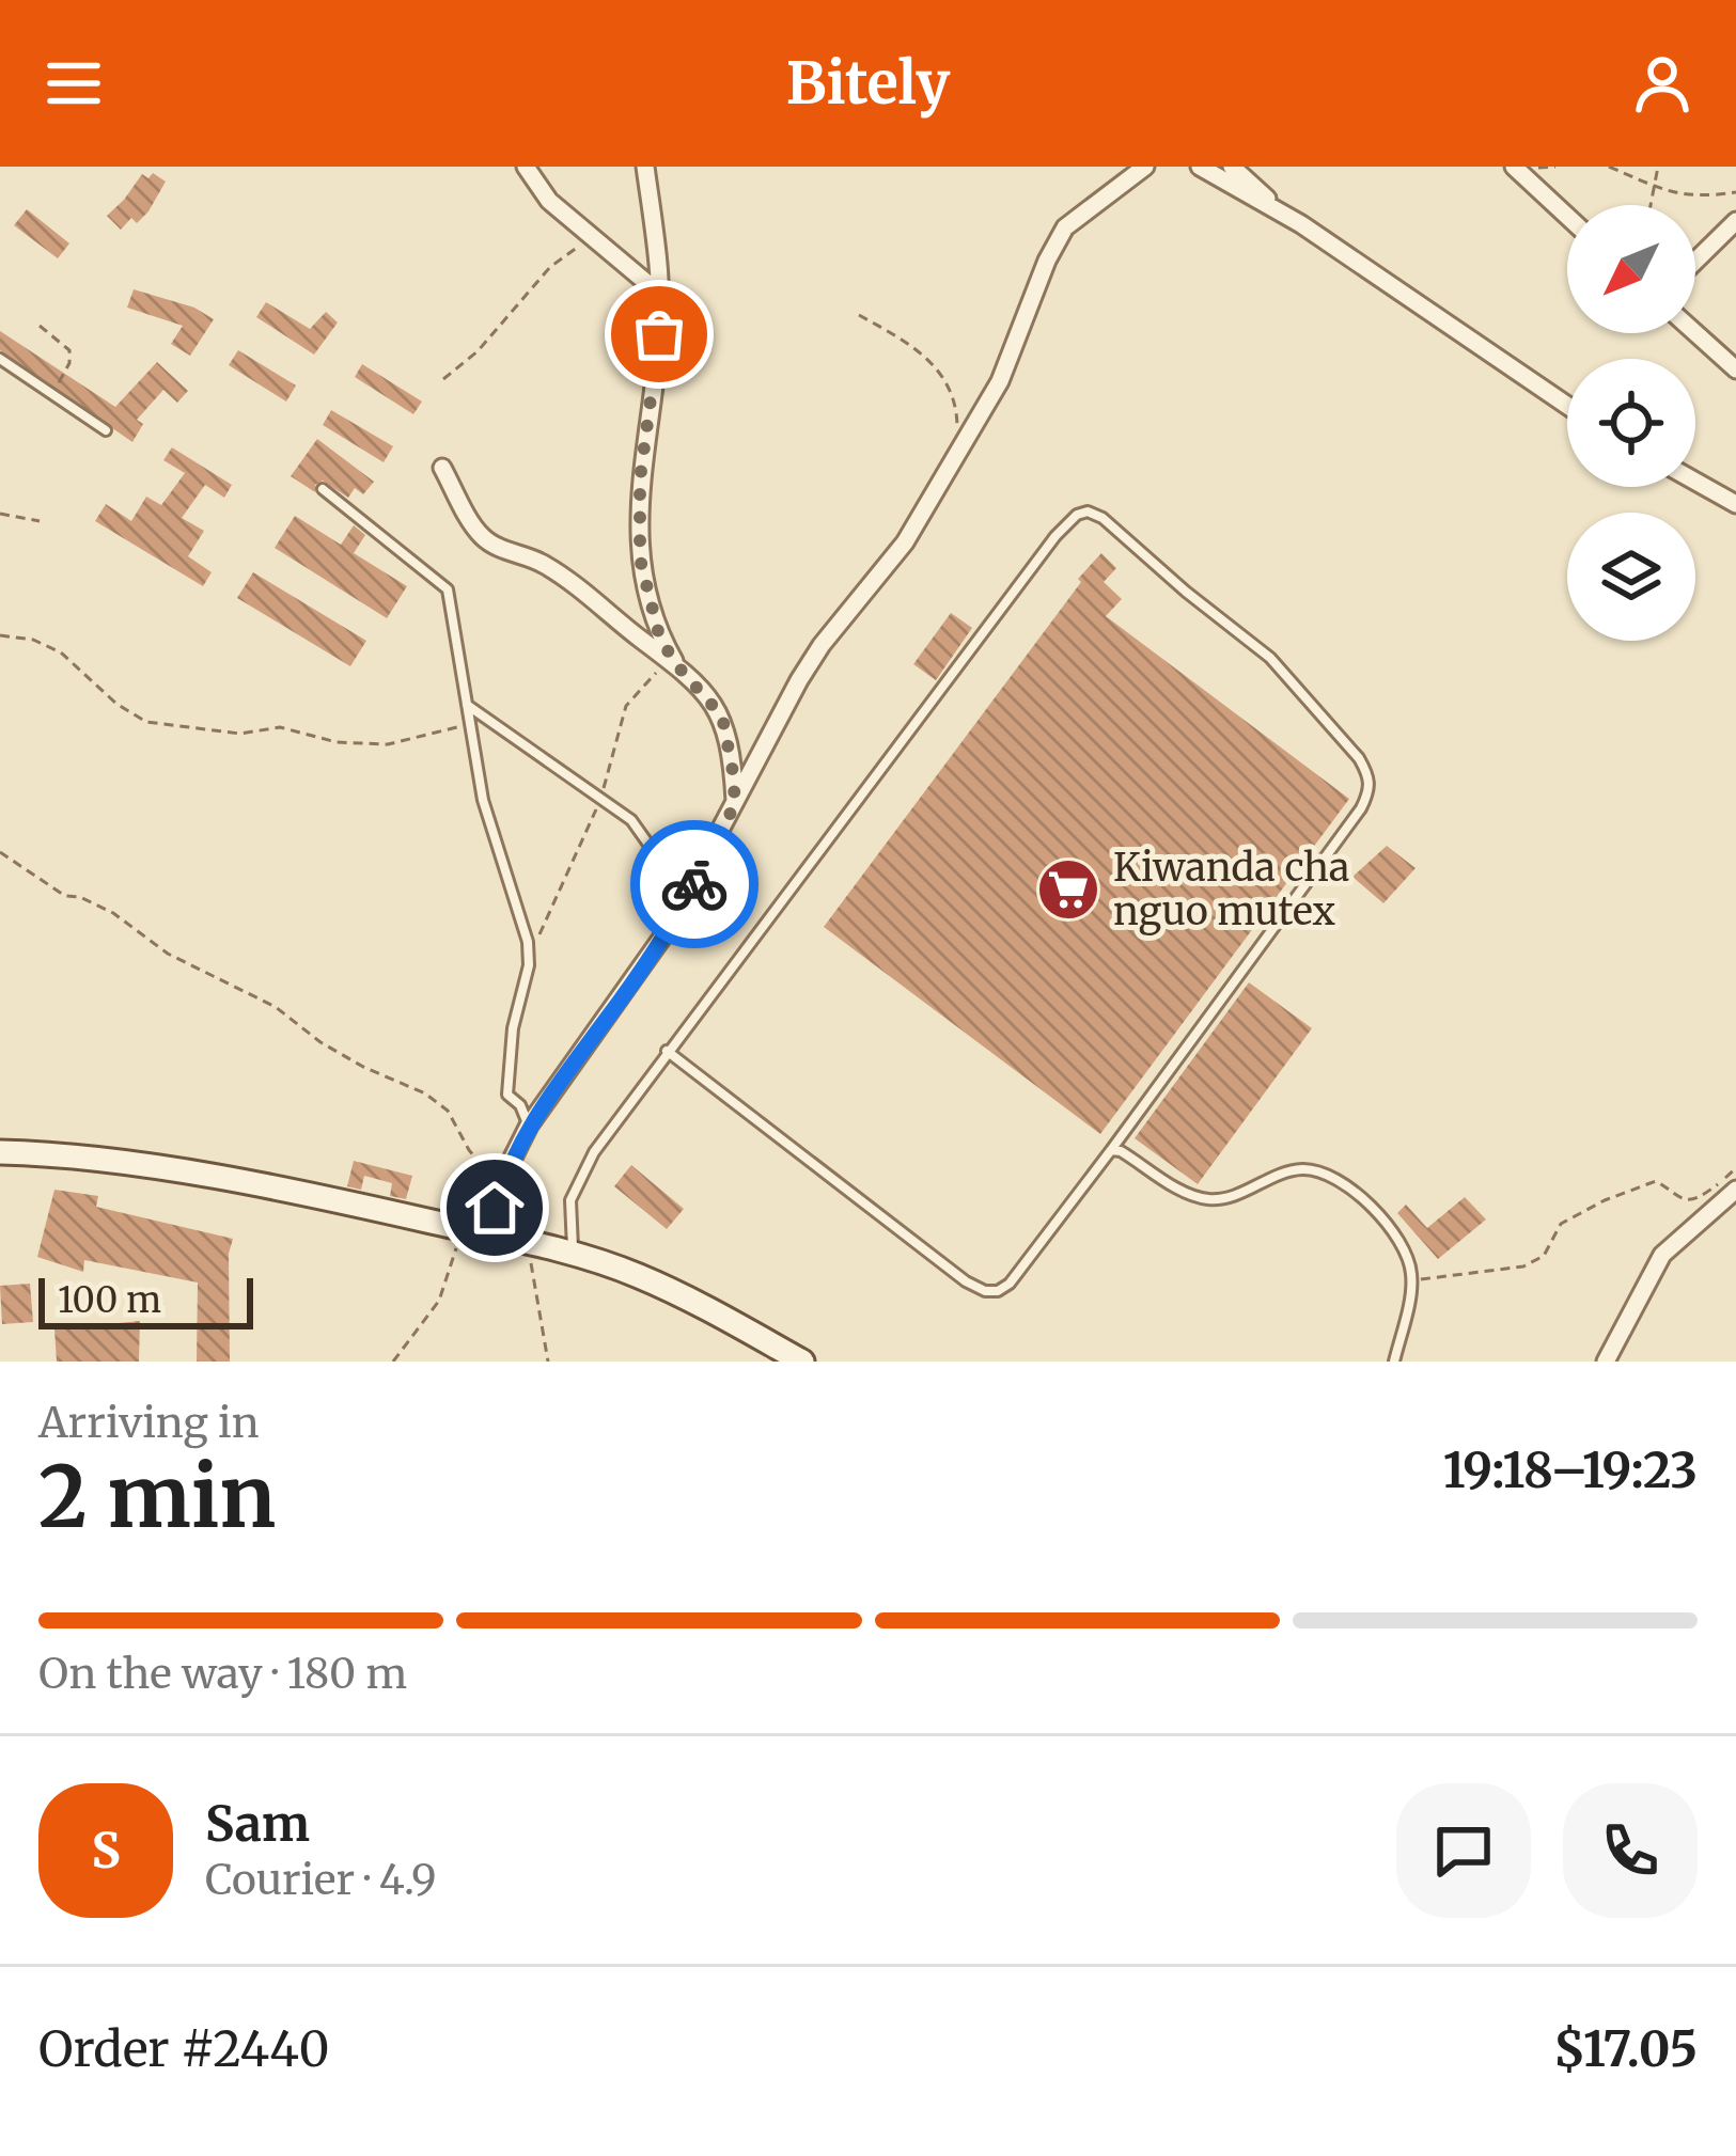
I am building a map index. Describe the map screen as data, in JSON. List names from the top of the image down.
{
  "places": {
    "supermarket": ["Kiwanda cha nguo mutex"]
  },
  "scale_bar": "100 m",
  "north": "bottom left",
  "page": {
    "header": "Bitely",
    "scale": "100 m",
    "heading": ["2 min", "Arriving in", "19:18–19:23"],
    "panel": [
      "Sam",
      "Courier · 4.9",
      "Order #2440",
      "$17.05"
    ],
    "bar": "On the way · 180 m",
    "round": "S"
  }
}
